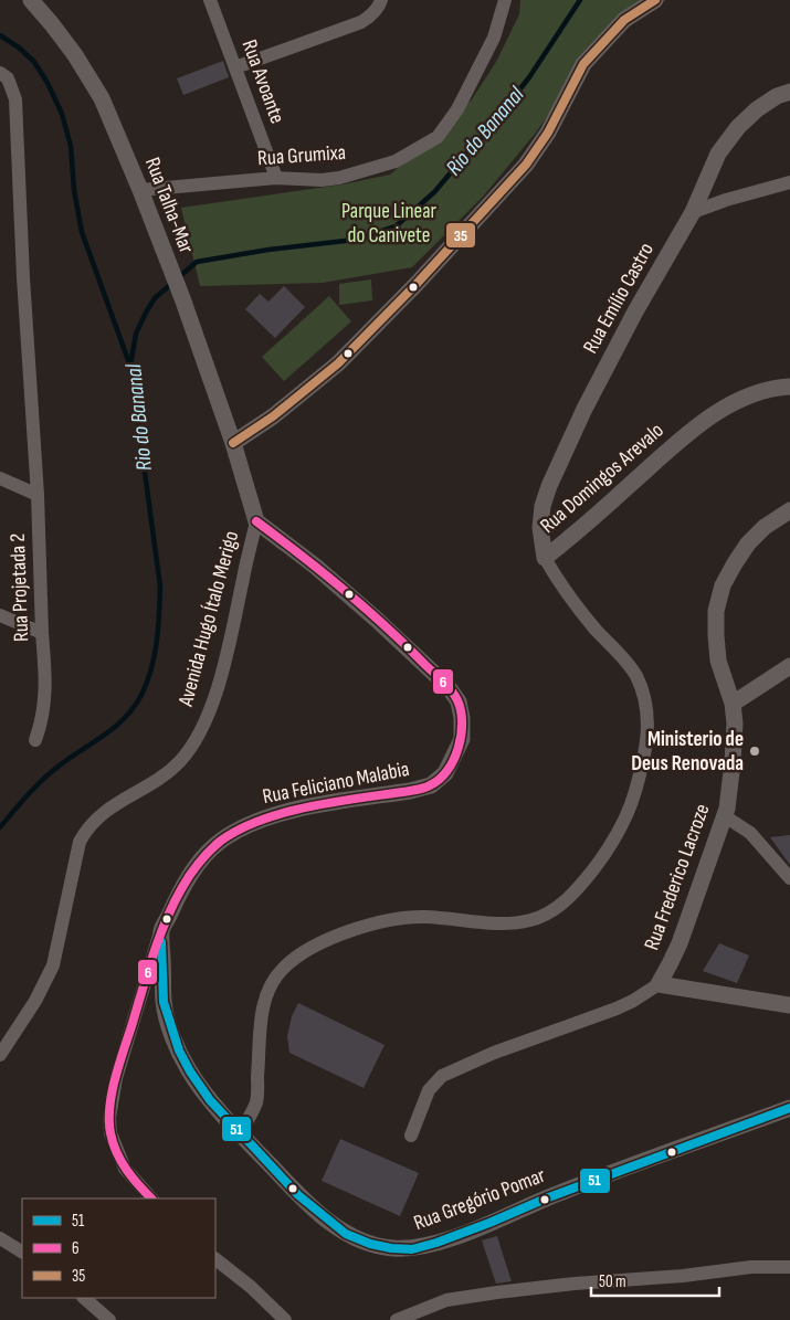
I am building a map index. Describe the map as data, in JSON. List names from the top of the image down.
{
  "streets": {
    "street": [
      "Rua Avoante",
      "Rua Grumixa",
      "Rua Talha-Mar",
      "Rua Emílio Castro",
      "Rua Domingos Arevalo",
      "Rua Projetada 2",
      "Avenida Hugo Ítalo Merigo",
      "Rua Feliciano Malabia",
      "Rua Frederico Lacroze",
      "Rua Gregório Pomar"
    ]
  },
  "crossings": [
    ["Rua Avoante", "Rua Grumixa"],
    ["Rua Grumixa", "Rua Talha-Mar"],
    ["Rua Talha-Mar", "Avenida Hugo Ítalo Merigo"],
    ["Rua Emílio Castro", "Rua Domingos Arevalo"],
    ["Rua Domingos Arevalo", "Rua Gregório Pomar"],
    ["Avenida Hugo Ítalo Merigo", "Rua Feliciano Malabia"],
    ["Rua Feliciano Malabia", "Rua Gregório Pomar"]
  ],
  "water": ["Rio do Bananal"],
  "parks": ["Parque Linear do Canivete"],
  "places": ["Ministerio de Deus Renovada"],
  "lines": ["transit line 35", "transit line 6", "transit line 51"],
  "legend": ["51", "6", "35"],
  "scale_bar": "50 m"
}
